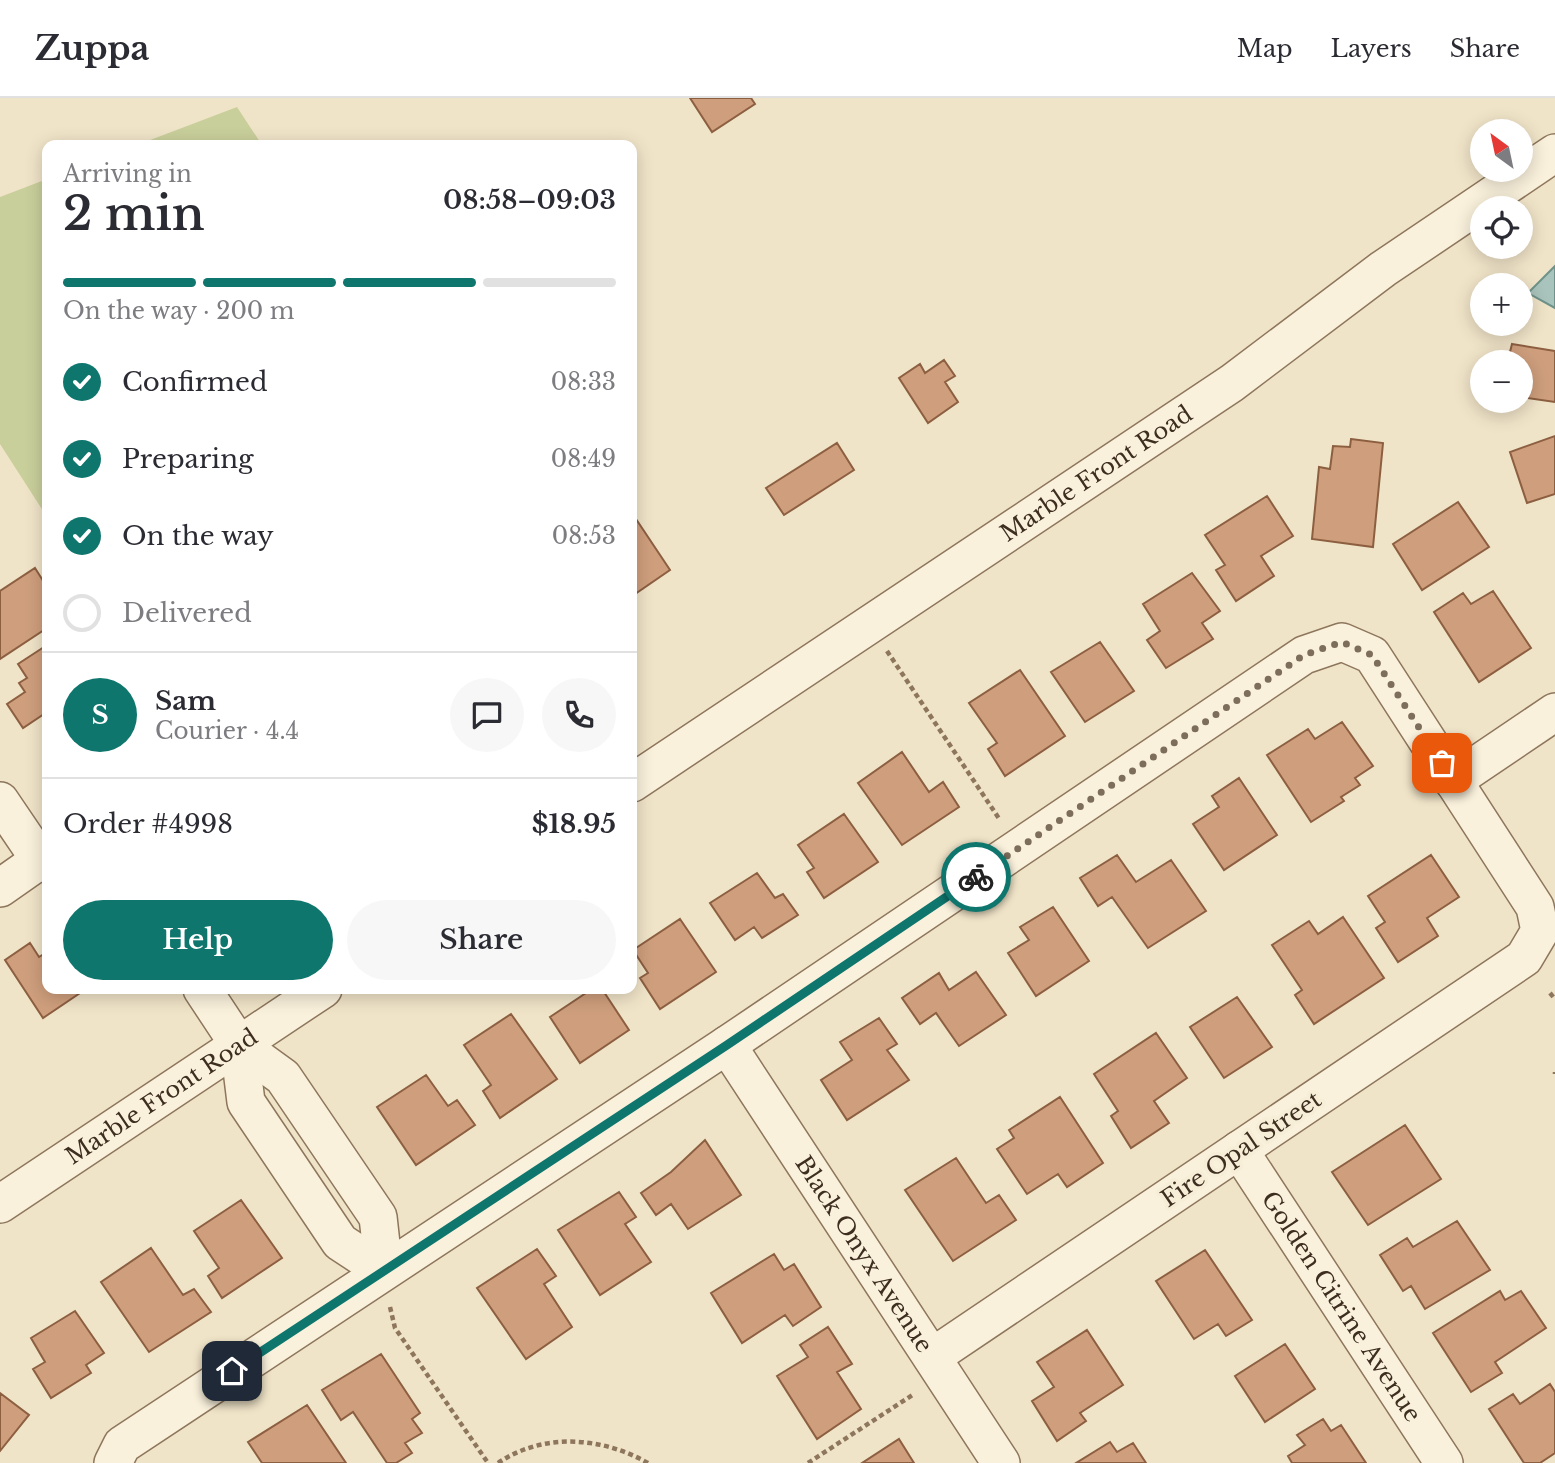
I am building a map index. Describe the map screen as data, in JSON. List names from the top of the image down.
{
  "streets": {
    "street": [
      "Marble Front Road",
      "Fire Opal Street",
      "Black Onyx Avenue",
      "Golden Citrine Avenue"
    ]
  },
  "crossings": [
    ["Fire Opal Street", "Black Onyx Avenue"],
    ["Fire Opal Street", "Golden Citrine Avenue"]
  ],
  "north": "top left",
  "page": {
    "header": "Zuppa",
    "nav": ["Map", "Layers", "Share"],
    "map_buttons": ["+", "−"],
    "heading": ["2 min", "Arriving in", "08:58–09:03"],
    "panel": [
      "Sam",
      "Courier · 4.4",
      "Order #4998",
      "$18.95"
    ],
    "bar": "On the way · 200 m",
    "list": [
      ["Confirmed", "08:33"],
      ["Preparing", "08:49"],
      ["On the way", "08:53"],
      "Delivered"
    ],
    "round": "S",
    "buttons": ["Help", "Share"]
  }
}
